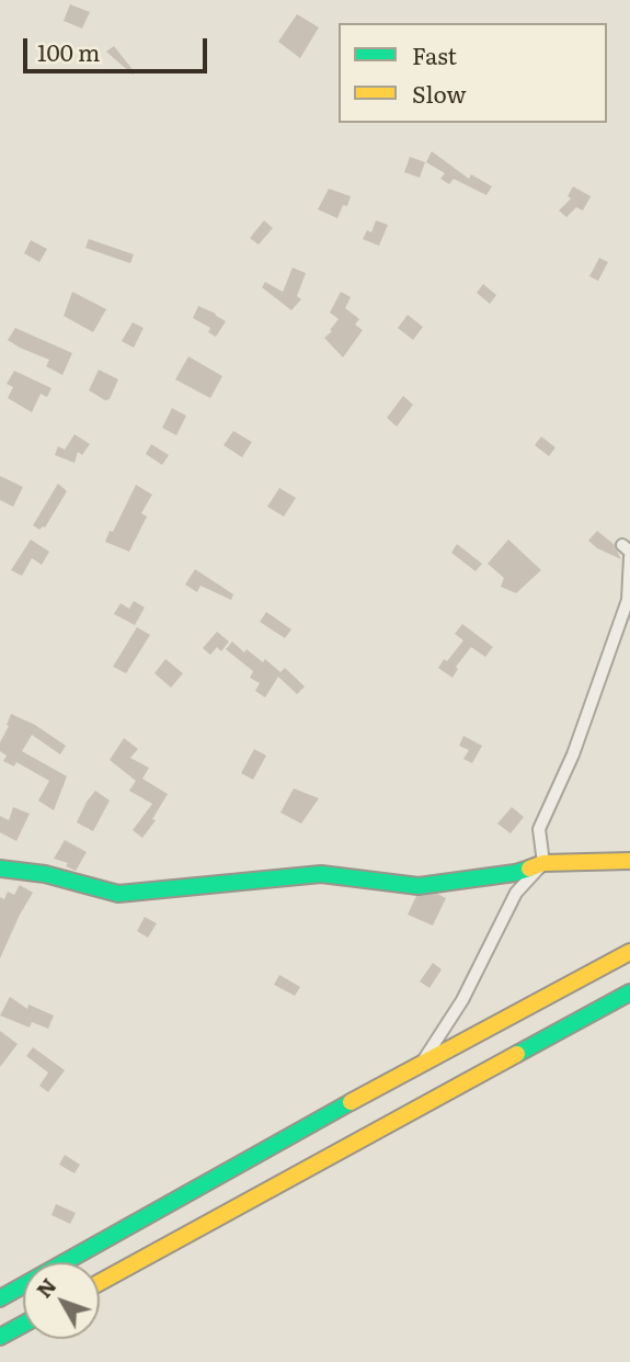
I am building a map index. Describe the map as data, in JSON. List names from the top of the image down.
{
  "legend": ["Fast", "Slow"],
  "scale_bar": "100 m",
  "north": "top left"
}
